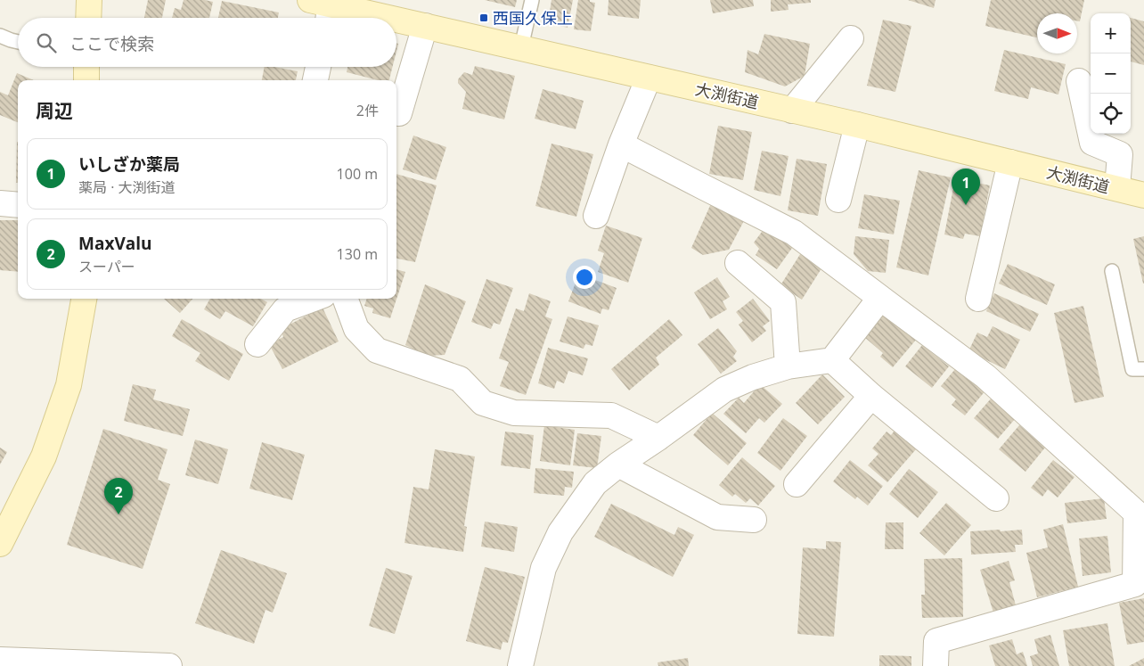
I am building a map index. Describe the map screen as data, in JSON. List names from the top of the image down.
{
  "streets": {
    "street": ["大渕街道"]
  },
  "places": {
    "transit": ["西国久保上"]
  },
  "north": "right",
  "page": {
    "map_buttons": ["+", "−"],
    "search": "ここで検索",
    "heading": ["周辺", "2件"],
    "list": [
      {
        "mark": "1",
        "name": "いしざか薬局",
        "note": "薬局 · 大渕街道",
        "value": "100 m"
      },
      {
        "mark": "2",
        "name": "MaxValu",
        "note": "スーパー",
        "value": "130 m"
      }
    ],
    "pins": ["1", "2"]
  }
}
